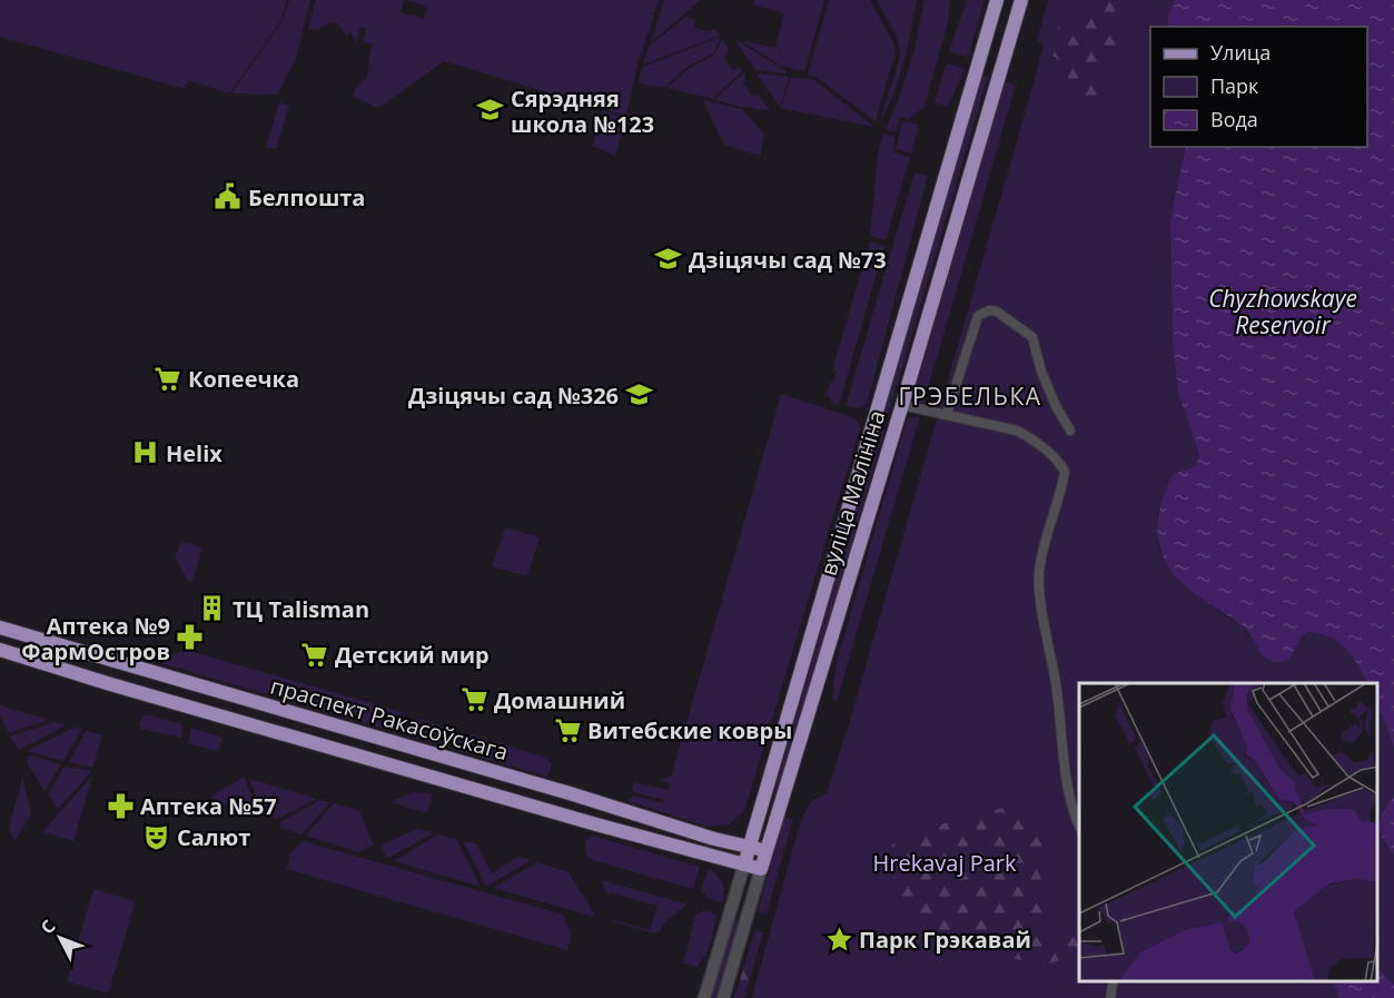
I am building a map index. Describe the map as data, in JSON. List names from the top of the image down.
{
  "streets": {
    "main road": ["вуліца Малініна", "праспект Ракасоўскага"]
  },
  "crossings": [
    ["вуліца Малініна", "праспект Ракасоўскага"]
  ],
  "districts": ["ГРЭБЕЛЬКА"],
  "water": ["Chyzhowskaye Reservoir"],
  "parks": ["Hrekavaj Park"],
  "places": {
    "school or university": ["Сярэдняя школа №123", "Дзіцячы сад №73", "Дзіцячы сад №326"],
    "public building": ["Белпошта"],
    "supermarket": [
      "Копеечка",
      "Детский мир",
      "Домашний",
      "Витебские ковры"
    ],
    "hospital": ["Helix"],
    "building": ["ТЦ Talisman"],
    "pharmacy": ["Аптека №9 ФармОстров", "Аптека №57"],
    "theatre": ["Салют"],
    "place": ["Парк Грэкавай"]
  },
  "legend": ["Улица", "Парк", "Вода"],
  "north": "top left"
}
